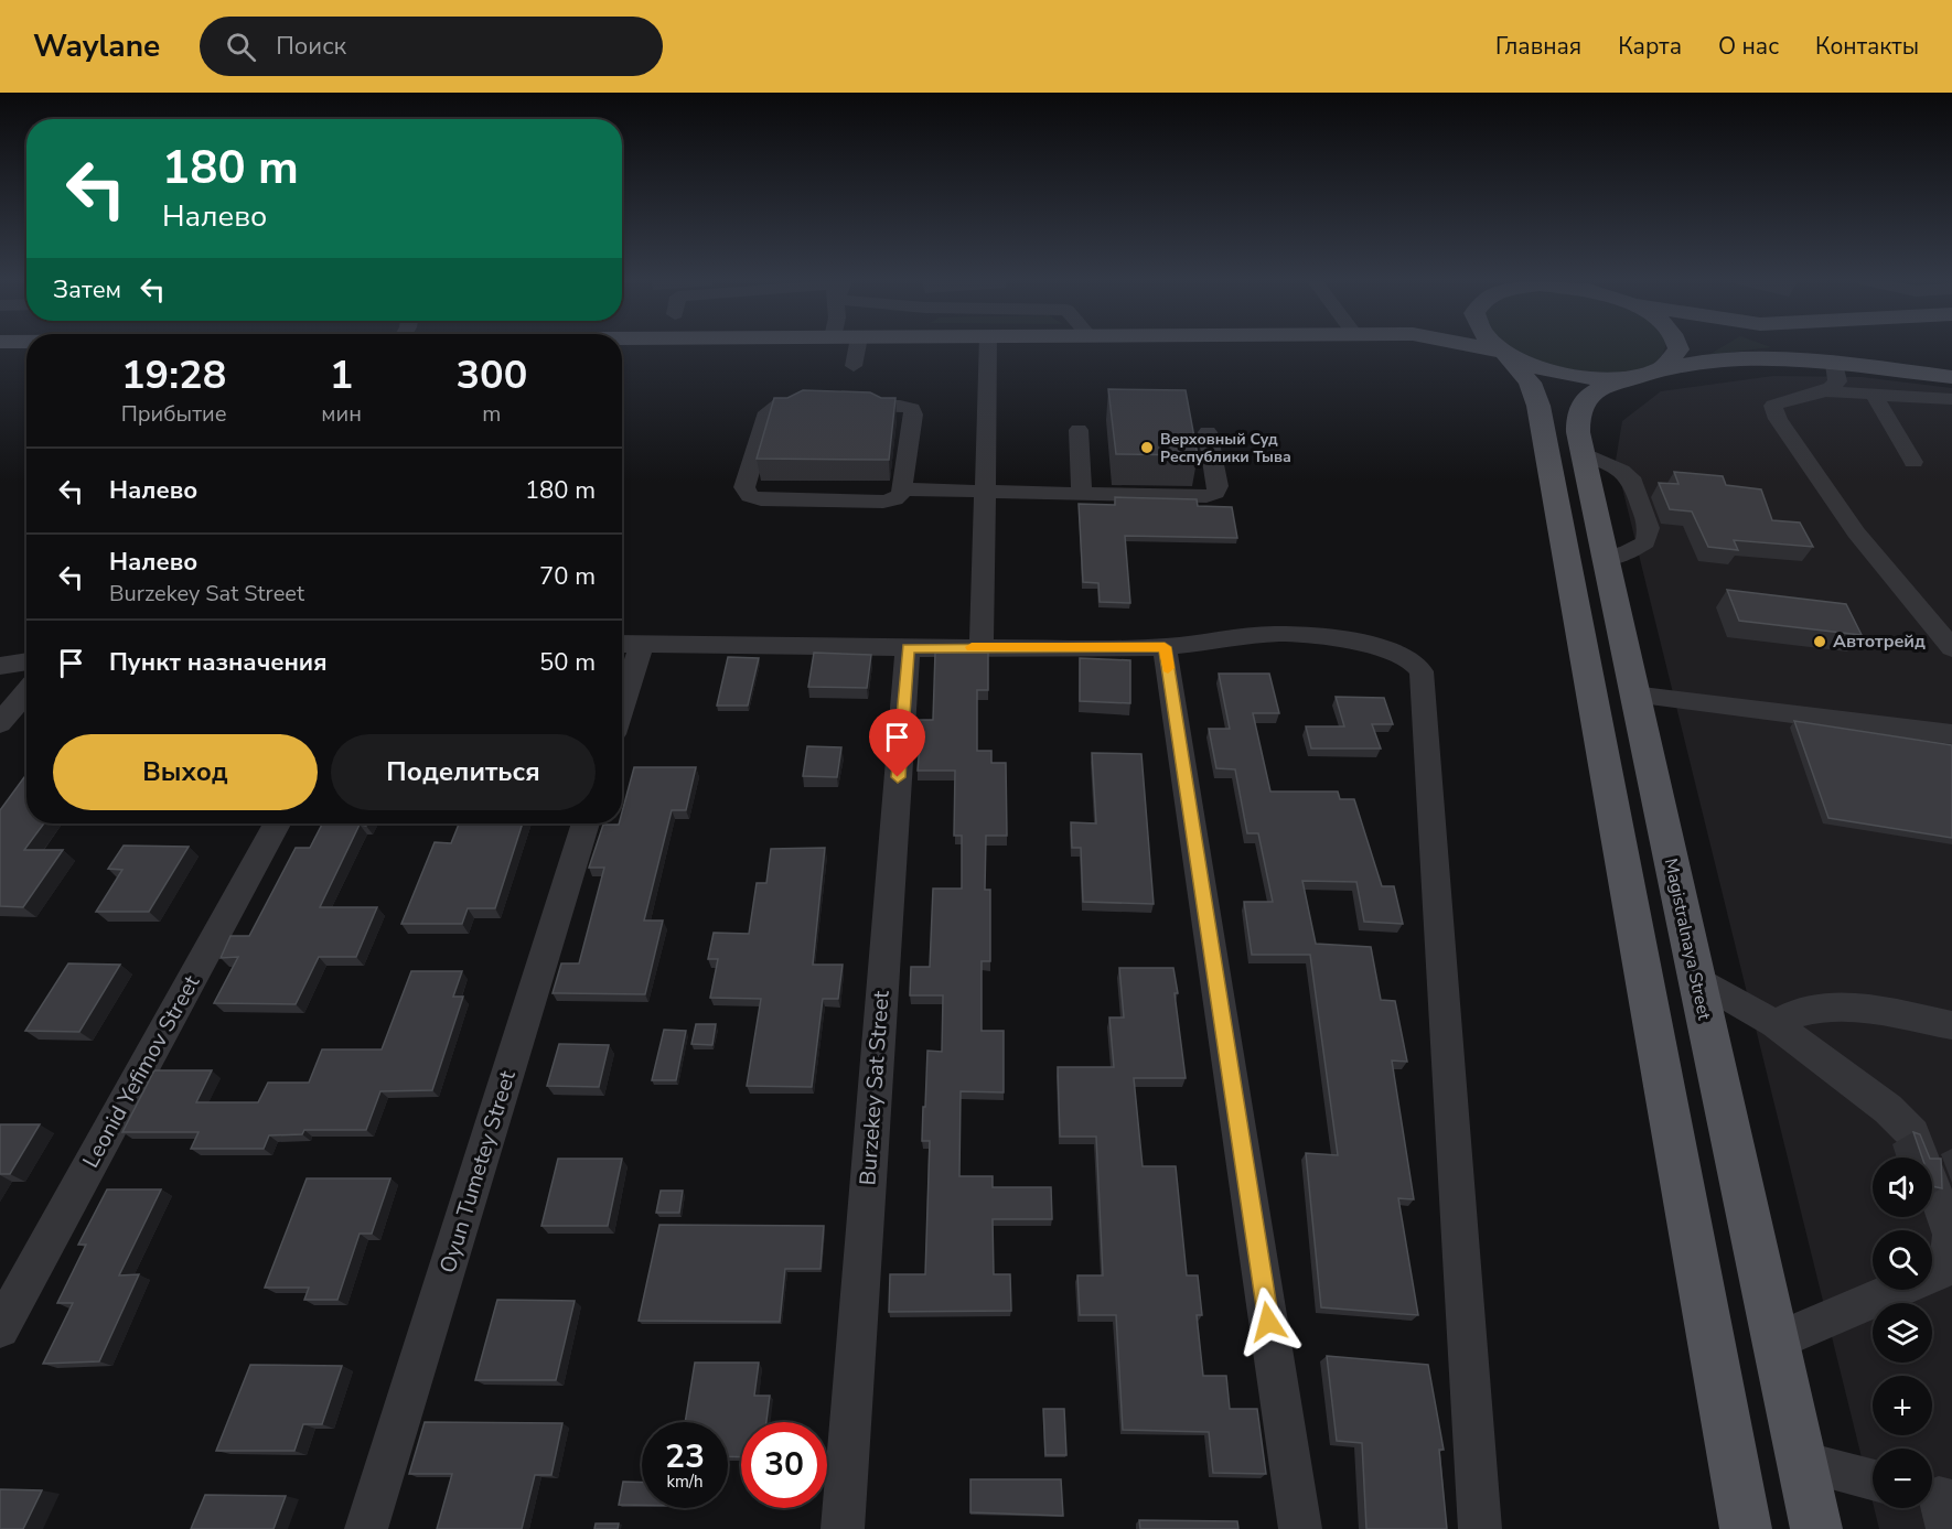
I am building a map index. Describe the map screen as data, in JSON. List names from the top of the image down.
{
  "streets": {
    "main road": ["Magistralnaya Street"],
    "street": ["Leonid Yefimov Street", "Burzekey Sat Street", "Oyun Tumetey Street"]
  },
  "places": ["Верховный Суд Республики Тыва", "Автотрейд"],
  "page": {
    "header": "Waylane",
    "search": "Поиск",
    "nav": [
      "Главная",
      "Карта",
      "О нас",
      "Контакты"
    ],
    "turn": ["180 m", "Налево"],
    "then": "Затем",
    "eta": [
      "19:28",
      "Прибытие",
      "1",
      "мин",
      "300",
      "m"
    ],
    "list": [
      {
        "name": "Налево",
        "value": "180 m"
      },
      {
        "name": "Налево",
        "note": "Burzekey Sat Street",
        "value": "70 m"
      },
      {
        "name": "Пункт назначения",
        "value": "50 m"
      }
    ],
    "buttons": ["Выход", "Поделиться"],
    "map_buttons": ["+", "−"],
    "speed": "23 km/h",
    "limit": "30"
  }
}
